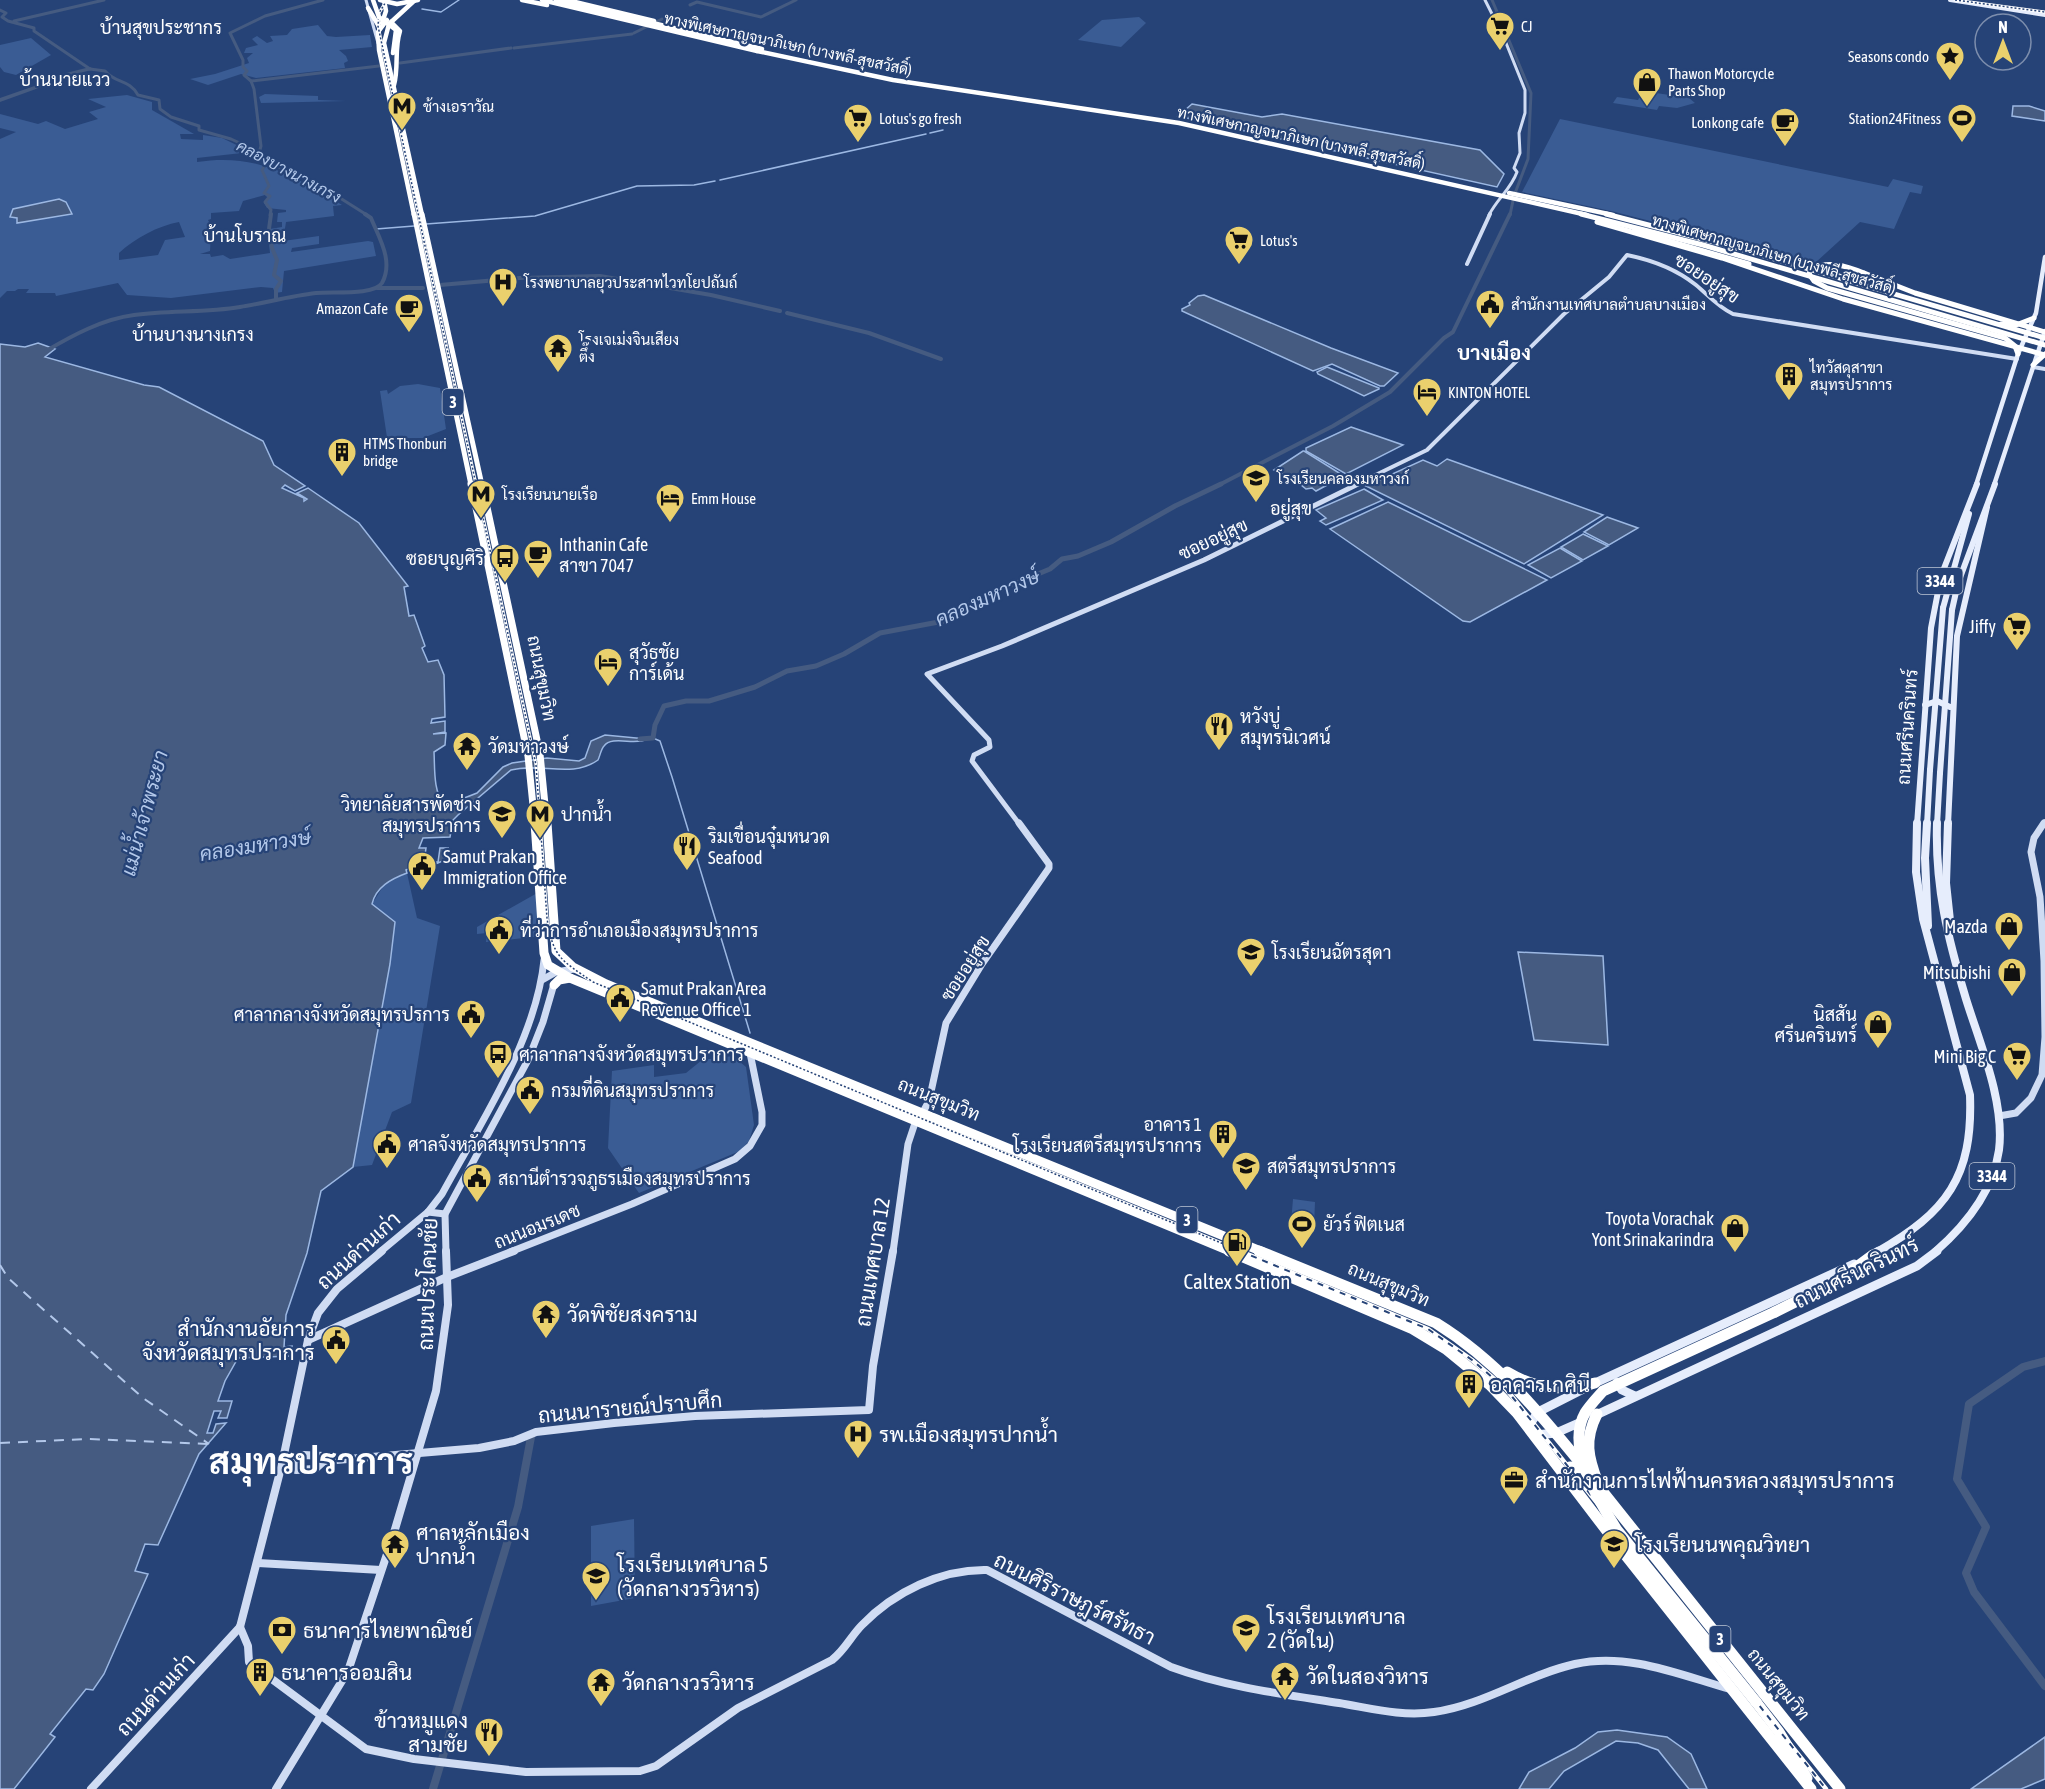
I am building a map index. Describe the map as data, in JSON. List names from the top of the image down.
{
  "streets": {
    "highway": ["ทางพิเศษกาญจนาภิเษก (บางพลี-สุขสวัสดิ์)", "3", "ถนนสุขุมวิท"],
    "main road": ["3344", "ถนนศรีนครินทร์"],
    "street": [
      "ซอยอยู่สุข",
      "ถนนอมรเดช",
      "ถนนด่านเก่า",
      "ถนนเทศบาล 12",
      "ถนนประโคนชัย",
      "ถนนนารายณ์ปราบศึก",
      "ถนนศิริราษฎร์ศรัทธา"
    ]
  },
  "crossings": [
    ["ซอยอยู่สุข", "ถนนสุขุมวิท"],
    ["ซอยอยู่สุข", "ถนนศรีนครินทร์"],
    ["ซอยอยู่สุข", "ถนนเทศบาล 12"],
    ["ถนนสุขุมวิท", "ถนนศรีนครินทร์"],
    ["ถนนสุขุมวิท", "ถนนอมรเดช"],
    ["ถนนสุขุมวิท", "ถนนด่านเก่า"],
    ["ถนนสุขุมวิท", "ถนนเทศบาล 12"],
    ["ถนนสุขุมวิท", "ถนนประโคนชัย"],
    ["ถนนสุขุมวิท", "ถนนศิริราษฎร์ศรัทธา"],
    ["ถนนอมรเดช", "ถนนด่านเก่า"],
    ["ถนนอมรเดช", "ถนนประโคนชัย"],
    ["ถนนด่านเก่า", "ถนนนารายณ์ปราบศึก"],
    ["ถนนด่านเก่า", "ถนนศิริราษฎร์ศรัทธา"],
    ["ถนนเทศบาล 12", "ถนนนารายณ์ปราบศึก"],
    ["ถนนประโคนชัย", "ถนนนารายณ์ปราบศึก"],
    ["ถนนประโคนชัย", "ถนนศิริราษฎร์ศรัทธา"]
  ],
  "districts": [
    "บ้านสุขประชากร",
    "บ้านนายแวว",
    "บ้านโบราณ",
    "บ้านบางนางเกรง",
    "บางเมือง",
    "อยู่สุข",
    "สมุทรปราการ"
  ],
  "water": ["คลองบางนางเกรง", "คลองมหาวงษ์", "แม่น้ำเจ้าพระยา"],
  "places": {
    "supermarket": [
      "CJ",
      "Lotus's go fresh",
      "Lotus's",
      "Jiffy",
      "Mini Big C"
    ],
    "place": ["Seasons condo"],
    "shop": [
      "Thawon Motorcycle Parts Shop",
      "Mazda",
      "Mitsubishi",
      "นิสสัน ศรีนครินทร์",
      "Toyota Vorachak Yont Srinakarindra"
    ],
    "metro station": ["ช้างเอราวัณ", "โรงเรียนนายเรือ", "ปากน้ำ"],
    "sports": ["Station24Fitness", "ยัวร์ ฟิตเนส"],
    "cafe": ["Lonkong cafe", "Amazon Cafe", "Inthanin Cafe สาขา 7047"],
    "hospital": ["โรงพยาบาลยุวประสาทไวทโยปถัมถ์", "รพ.เมืองสมุทรปากน้ำ"],
    "public building": [
      "สำนักงานเทศบาลตำบลบางเมือง",
      "Samut Prakan Immigration Office",
      "ที่ว่าการอำเภอเมืองสมุทรปราการ",
      "Samut Prakan Area Revenue Office 1",
      "ศาลากลางจังหวัดสมุทรปรการ",
      "กรมที่ดินสมุทรปราการ",
      "ศาลจังหวัดสมุทรปราการ",
      "สถานีตำรวจภูธรเมืองสมุทรปราการ",
      "สำนักงานอัยการ จังหวัดสมุทรปราการ"
    ],
    "temple": [
      "โรงเจเม่งจินเสียง ตึ๊ง",
      "วัดมหาวงษ์",
      "วัดพิชัยสงคราม",
      "ศาลหลักเมือง ปากน้ำ",
      "วัดในสองวิหาร",
      "วัดกลางวรวิหาร"
    ],
    "building": [
      "ไทวัสดุสาขา สมุทรปราการ",
      "HTMS Thonburi bridge",
      "อาคาร 1 โรงเรียนสตรีสมุทรปราการ",
      "อาคารเกศินี",
      "ธนาคารออมสิน"
    ],
    "hotel": ["KINTON HOTEL", "Emm House", "สุวัธชัย การ์เด้น"],
    "school or university": [
      "โรงเรียนคลองมหาวงก์",
      "วิทยาลัยสารพัดช่าง สมุทรปราการ",
      "โรงเรียนฉัตรสุดา",
      "สตรีสมุทรปราการ",
      "โรงเรียนนพคุณวิทยา",
      "โรงเรียนเทศบาล 5 (วัดกลางวรวิหาร)",
      "โรงเรียนเทศบาล 2 (วัดใน)"
    ],
    "bus stop": ["ซอยบุญศิริ", "ศาลากลางจังหวัดสมุทรปราการ"],
    "restaurant": ["หวังบู่ สมุทรนิเวศน์", "ริมเขื่อนจุ๋มหนวด Seafood", "ข้าวหมูแดง สามชัย"],
    "fuel station": ["Caltex Station"],
    "office": ["สำนักงานการไฟฟ้านครหลวงสมุทรปราการ"],
    "bank": ["ธนาคารไทยพาณิชย์"]
  },
  "north": "top"
}
